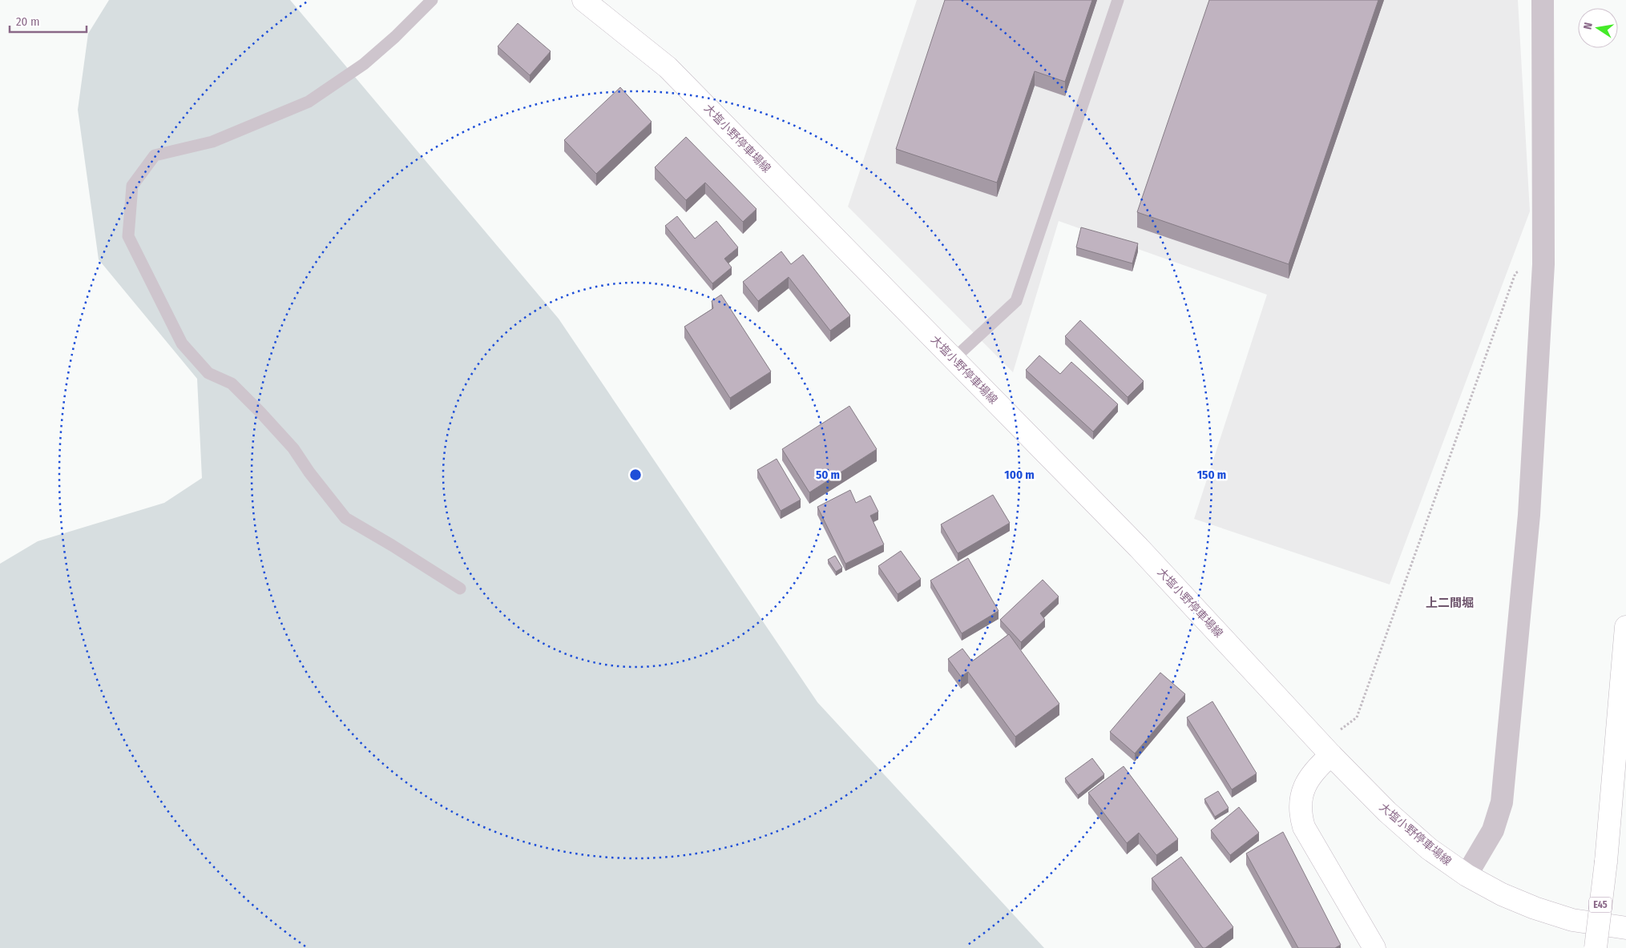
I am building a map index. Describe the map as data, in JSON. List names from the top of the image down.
{
  "streets": {
    "main road": ["大塩小野停車場線", "E45"]
  },
  "districts": ["上二間堀"],
  "scale_bar": "20 m",
  "north": "left",
  "rings": ["50 m", "100 m", "150 m"]
}
